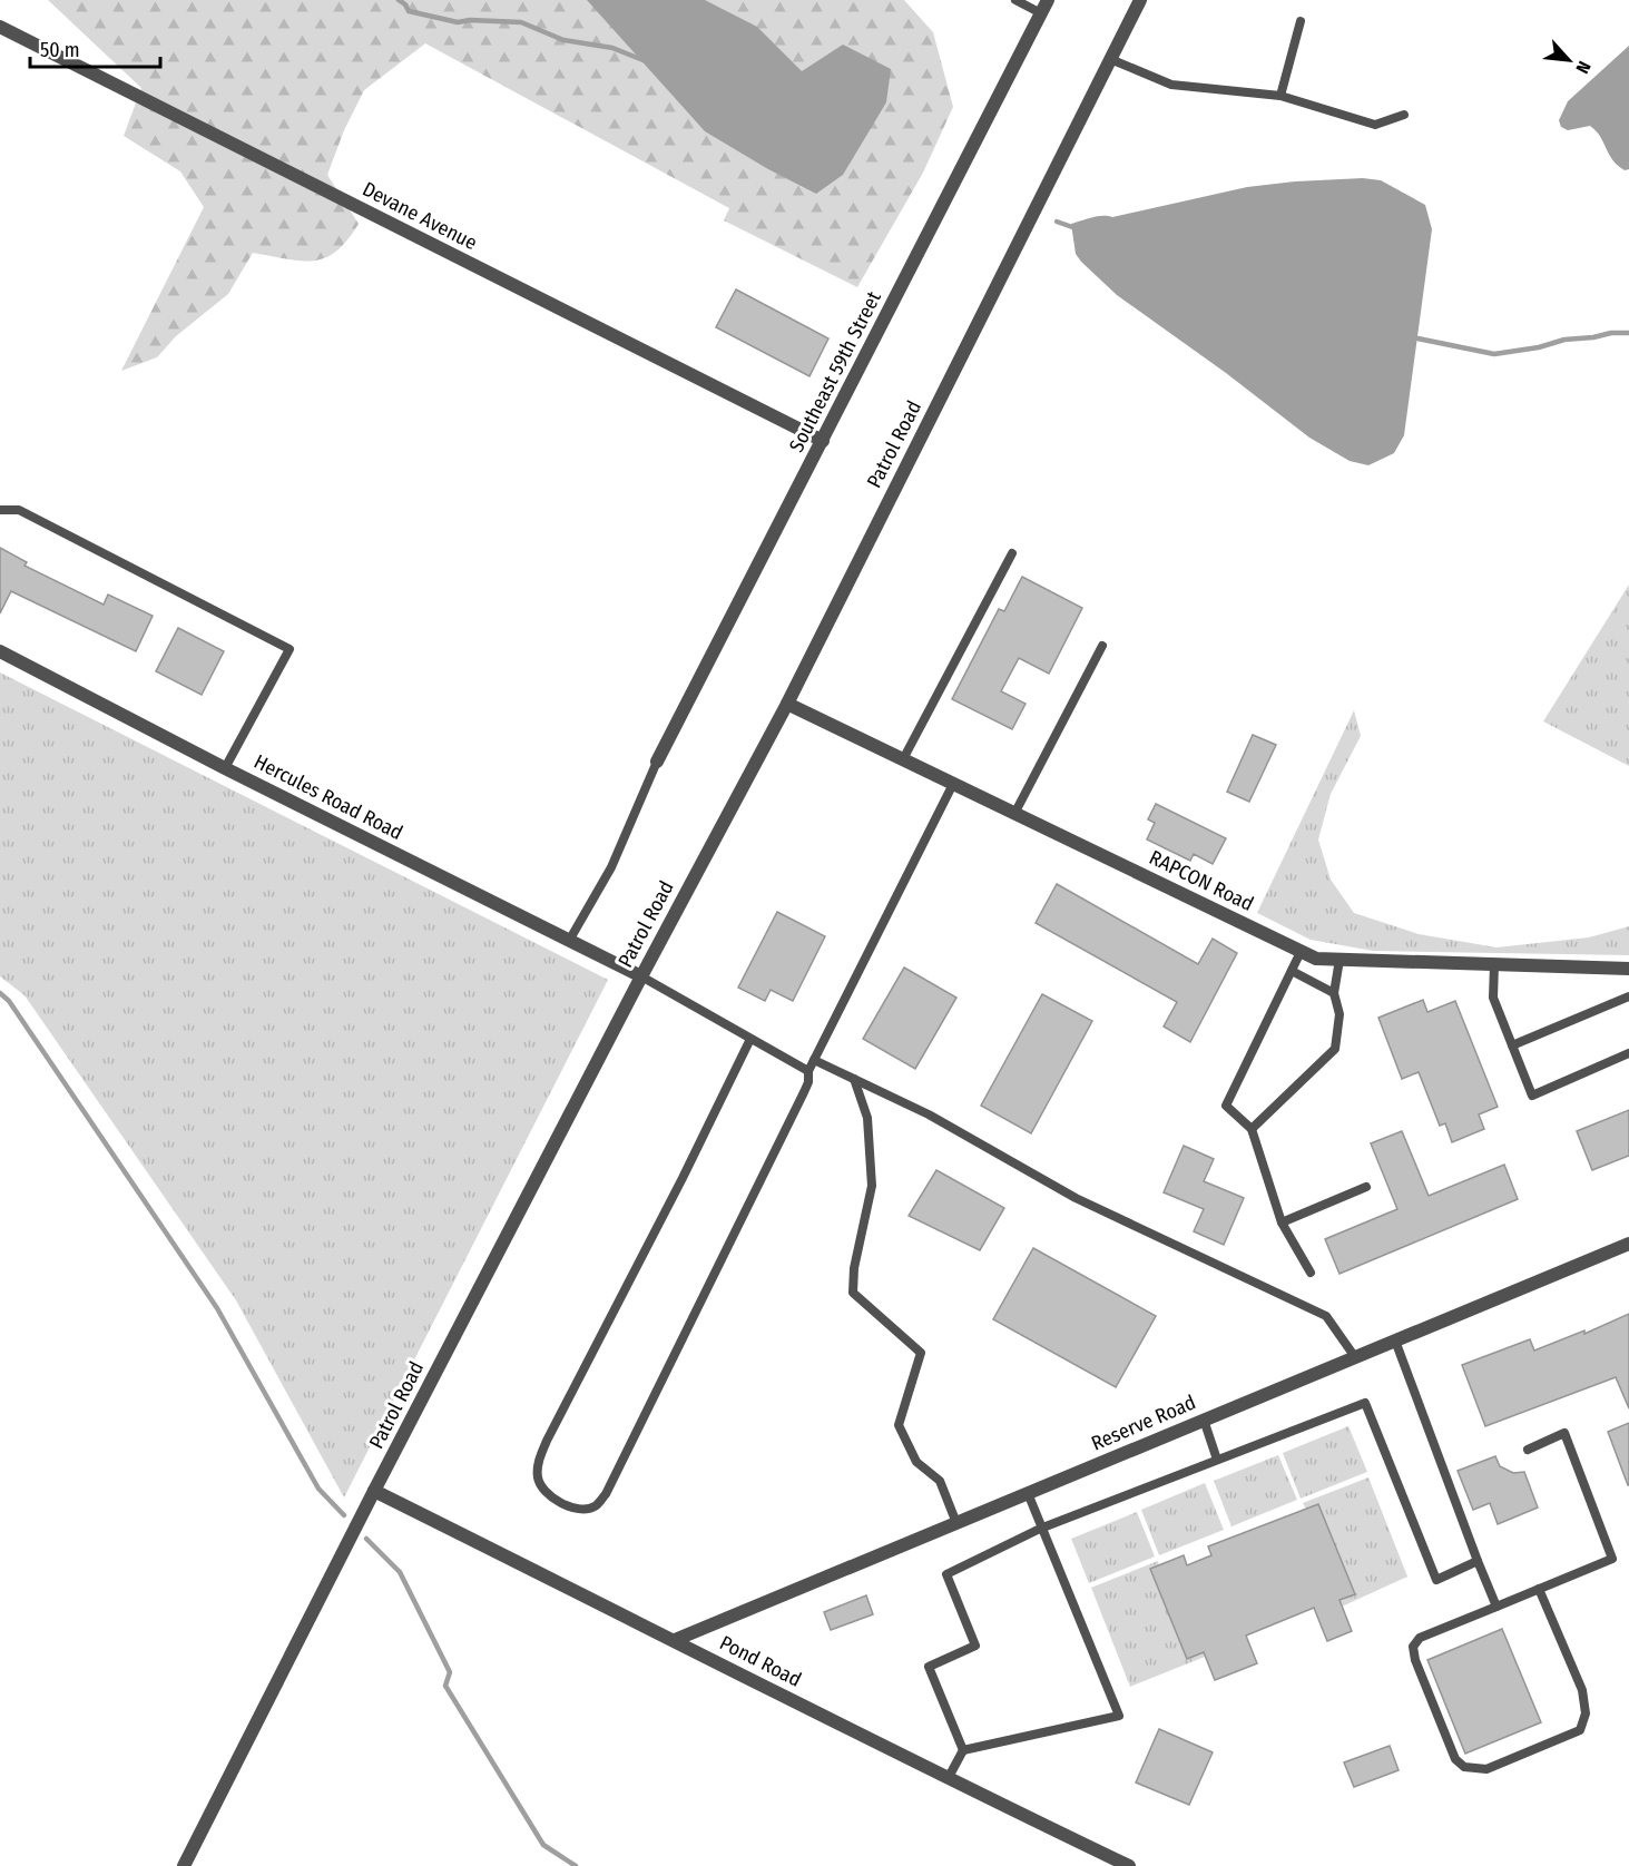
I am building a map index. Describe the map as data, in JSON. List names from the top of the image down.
{
  "streets": {
    "street": [
      "Devane Avenue",
      "Southeast 59th Street",
      "Patrol Road",
      "Hercules Road Road",
      "RAPCON Road",
      "Reserve Road",
      "Pond Road"
    ]
  },
  "crossings": [
    ["Devane Avenue", "Southeast 59th Street"],
    ["Patrol Road", "Hercules Road Road"],
    ["Patrol Road", "RAPCON Road"],
    ["Patrol Road", "Pond Road"],
    ["Reserve Road", "Pond Road"]
  ],
  "scale_bar": "50 m",
  "north": "bottom right"
}
